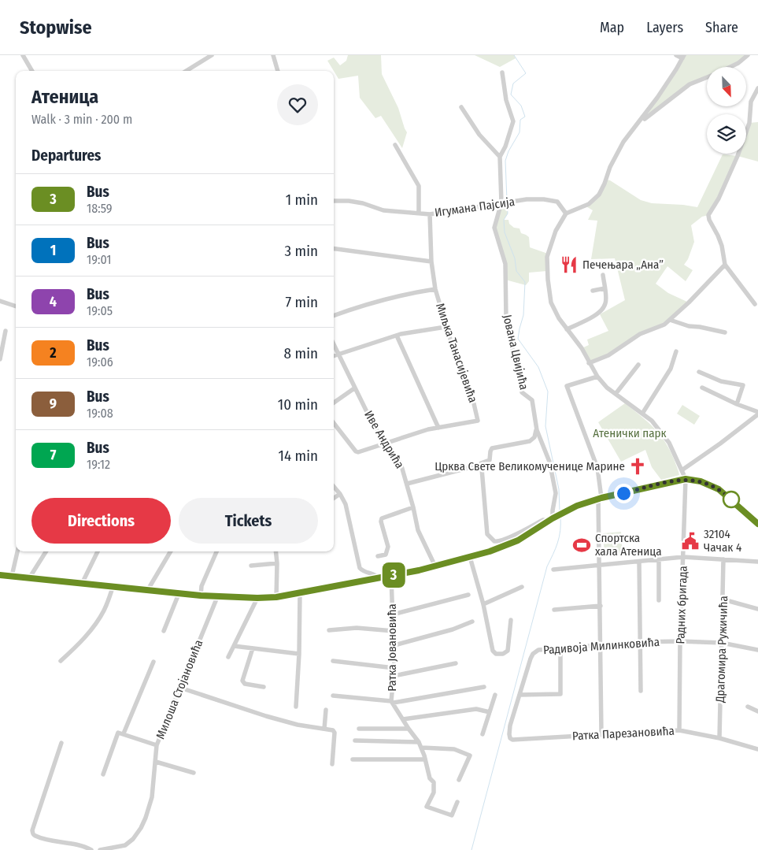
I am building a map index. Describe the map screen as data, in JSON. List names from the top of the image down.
{
  "streets": {
    "street": [
      "Игумана Пајсија",
      "Јована Цвијића",
      "Миљка Танасијевића",
      "Иве Андрића",
      "Радних бригада",
      "Радивоја Милинковића",
      "Ратка Јовановића",
      "Драгомира Ружичића",
      "Милоша Стојановића",
      "Ратка Парезановића"
    ]
  },
  "crossings": [
    ["Игумана Пајсија", "Јована Цвијића"],
    ["Игумана Пајсија", "Миљка Танасијевића"],
    ["Радних бригада", "Радивоја Милинковића"],
    ["Радних бригада", "Ратка Парезановића"],
    ["Радивоја Милинковића", "Драгомира Ружичића"],
    ["Радивоја Милинковића", "Ратка Парезановића"],
    ["Драгомира Ружичића", "Ратка Парезановића"]
  ],
  "parks": ["Атенички парк"],
  "places": {
    "restaurant": ["Печењара „Ана”"],
    "church": ["Црква Свете Великомученице Марине"],
    "public building": ["32104 Чачак 4"],
    "sports": ["Спортска хала Атеница"]
  },
  "lines": ["bus line 3"],
  "north": "bottom right",
  "page": {
    "header": "Stopwise",
    "nav": ["Map", "Layers", "Share"],
    "on_map": "3",
    "heading": [
      ["Атеница", "Walk · 3 min · 200 m"],
      "Departures"
    ],
    "list": [
      {
        "mark": "3",
        "name": "Bus",
        "note": "18:59",
        "value": "1 min"
      },
      {
        "mark": "1",
        "name": "Bus",
        "note": "19:01",
        "value": "3 min"
      },
      {
        "mark": "4",
        "name": "Bus",
        "note": "19:05",
        "value": "7 min"
      },
      {
        "mark": "2",
        "name": "Bus",
        "note": "19:06",
        "value": "8 min"
      },
      {
        "mark": "9",
        "name": "Bus",
        "note": "19:08",
        "value": "10 min"
      },
      {
        "mark": "7",
        "name": "Bus",
        "note": "19:12",
        "value": "14 min"
      }
    ],
    "buttons": ["Directions", "Tickets"]
  }
}
